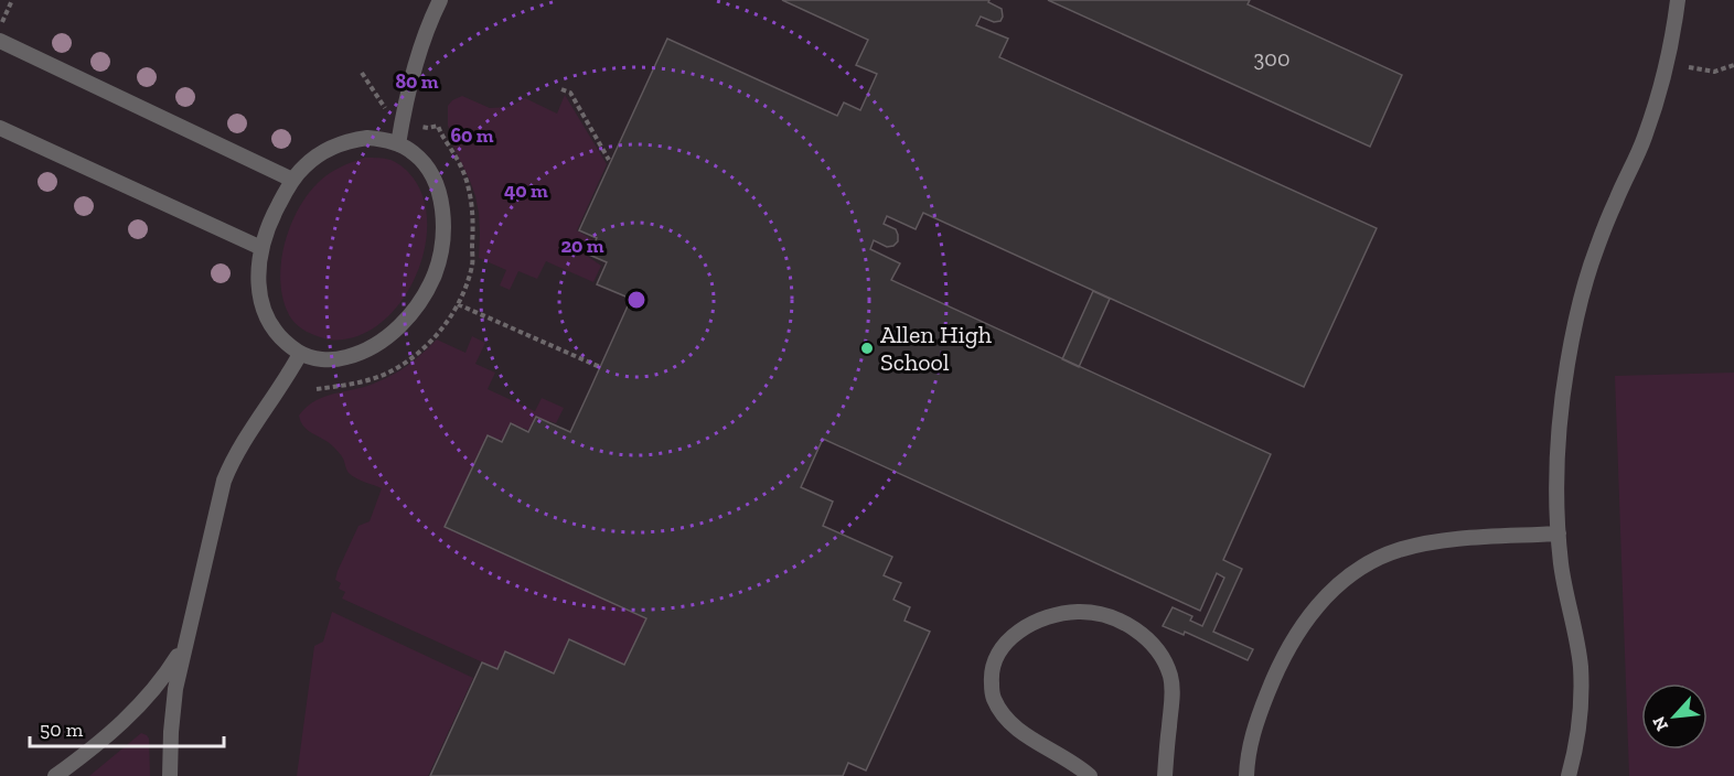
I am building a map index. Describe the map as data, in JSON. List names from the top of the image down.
{
  "places": ["Allen High School"],
  "house_numbers": ["300"],
  "scale_bar": "50 m",
  "north": "bottom left",
  "rings": [
    "80 m",
    "60 m",
    "40 m",
    "20 m"
  ]
}
